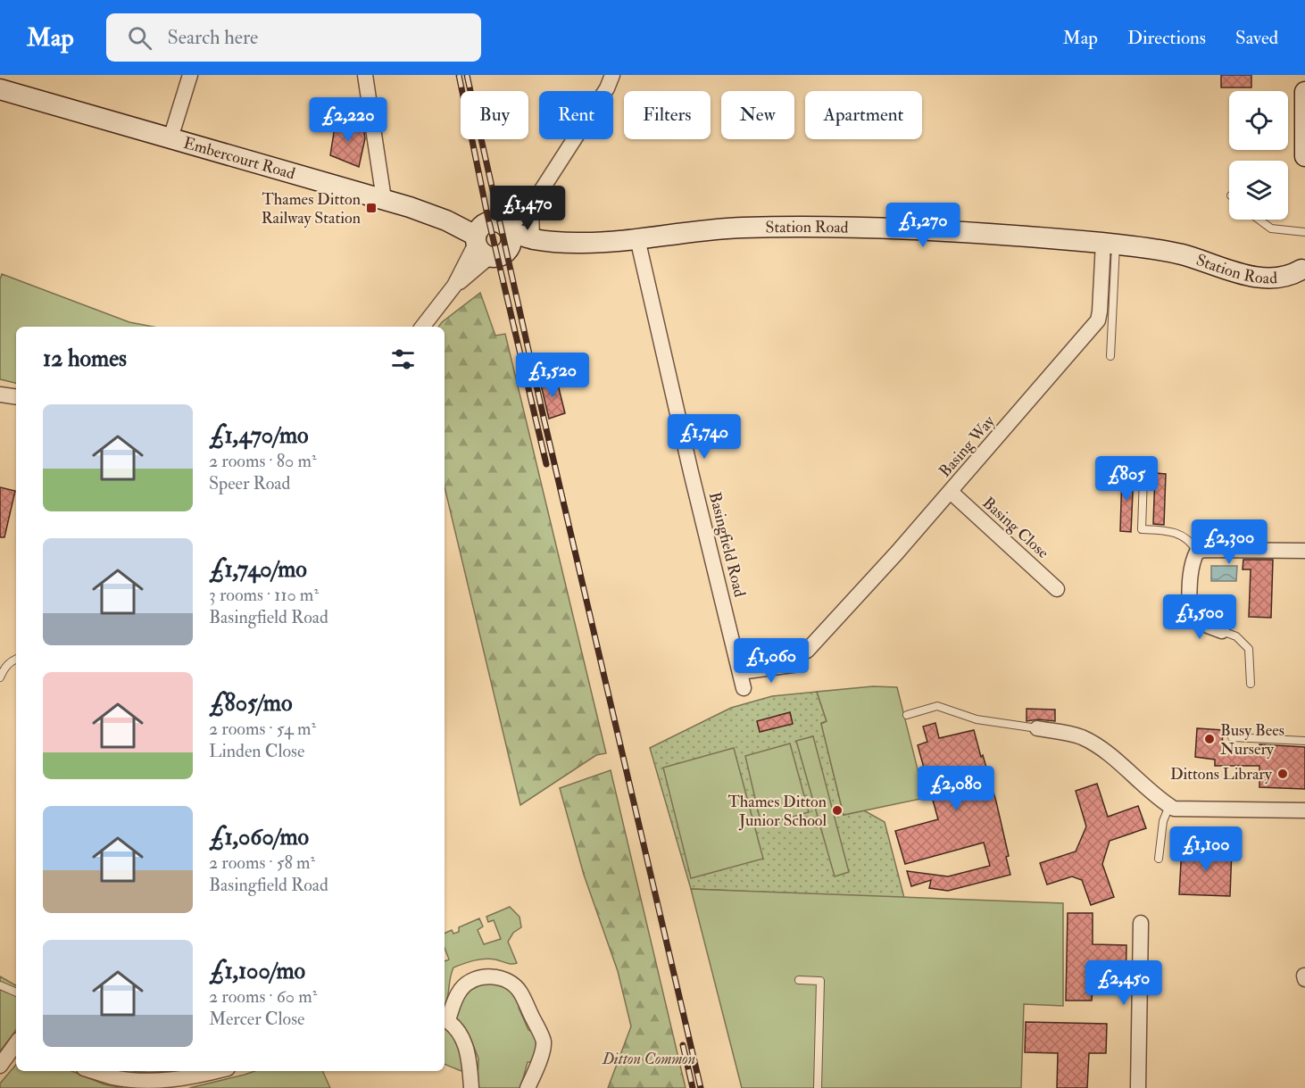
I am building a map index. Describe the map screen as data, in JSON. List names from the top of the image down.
{
  "streets": {
    "main road": ["Embercourt Road", "Station Road"],
    "street": ["Basing Way", "Basing Close", "Basingfield Road"]
  },
  "crossings": [
    ["Embercourt Road", "Station Road"],
    ["Station Road", "Basing Way"],
    ["Station Road", "Basingfield Road"],
    ["Basing Way", "Basing Close"]
  ],
  "parks": ["Ditton Common"],
  "places": {
    "transit": ["Thames Ditton Railway Station"],
    "other": ["Busy Bees Nursery", "Dittons Library", "Thames Ditton Junior School"]
  },
  "page": {
    "header": "Map",
    "search": "Search here",
    "nav": ["Map", "Directions", "Saved"],
    "chip": [
      "Buy",
      "Rent",
      "Filters",
      "New",
      "Apartment"
    ],
    "price": [
      "£2,220",
      "£1,470",
      "£1,270",
      "£1,520",
      "£1,740",
      "£805",
      "£2,300",
      "£1,500",
      "£1,060",
      "£2,080",
      "£1,100",
      "£2,450"
    ],
    "heading": "12 homes",
    "list": [
      {
        "name": "£1,470/mo",
        "note": "2 rooms · 80 m² · Speer Road"
      },
      {
        "name": "£1,740/mo",
        "note": "3 rooms · 110 m² · Basingfield Road"
      },
      {
        "name": "£805/mo",
        "note": "2 rooms · 54 m² · Linden Close"
      },
      {
        "name": "£1,060/mo",
        "note": "2 rooms · 58 m² · Basingfield Road"
      },
      {
        "name": "£1,100/mo",
        "note": "2 rooms · 60 m² · Mercer Close"
      }
    ]
  }
}
